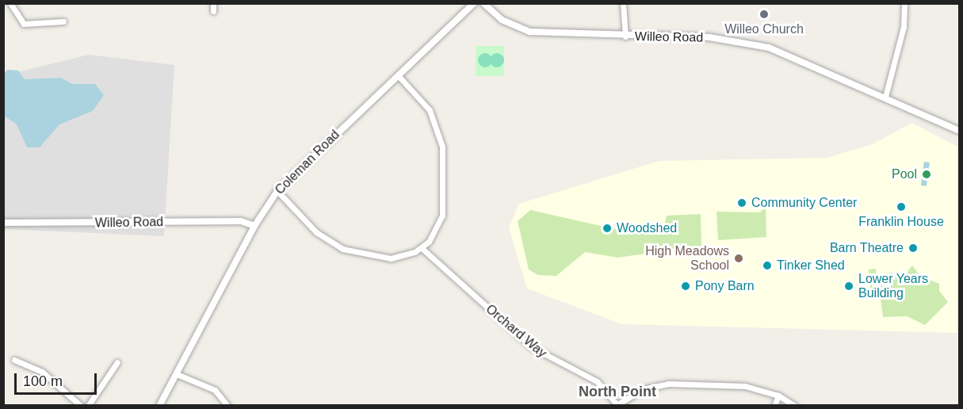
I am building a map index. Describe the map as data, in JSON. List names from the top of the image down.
{
  "streets": {
    "street": ["Willeo Road", "Coleman Road", "Orchard Way"]
  },
  "crossings": [
    ["Willeo Road", "Coleman Road"]
  ],
  "districts": ["North Point"],
  "places": [
    "Willeo Church",
    "Pool",
    "Community Center",
    "Franklin House",
    "Woodshed",
    "Barn Theatre",
    "High Meadows School",
    "Tinker Shed",
    "Pony Barn",
    "Lower Years Building"
  ],
  "scale_bar": "100 m"
}
